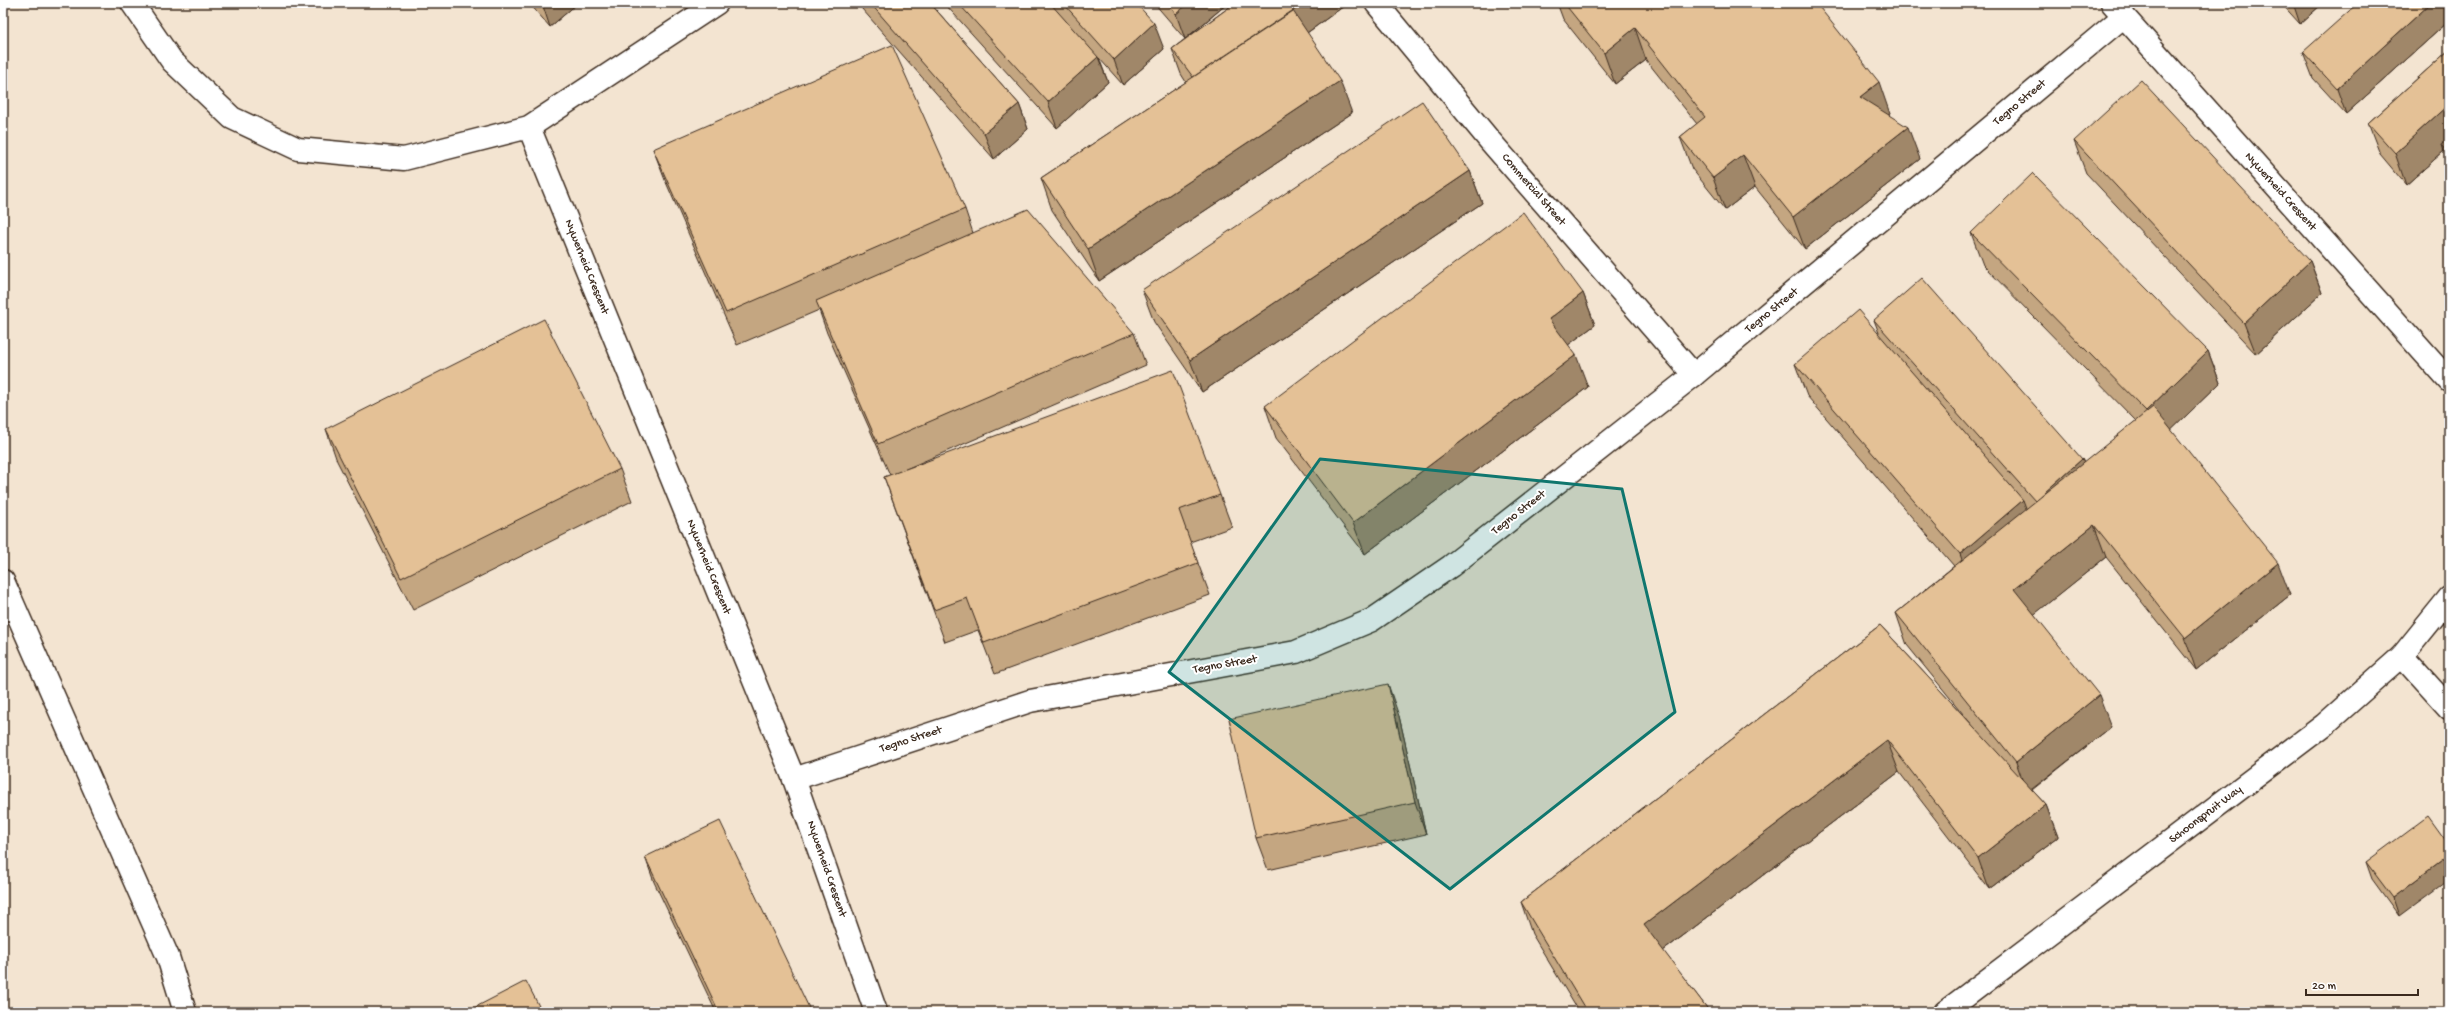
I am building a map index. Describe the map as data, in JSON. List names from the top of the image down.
{
  "streets": {
    "street": [
      "Tegno Street",
      "Commercial Street",
      "Nywerheid Crescent",
      "Schoonspruit Way"
    ]
  },
  "crossings": [
    ["Tegno Street", "Commercial Street"],
    ["Tegno Street", "Nywerheid Crescent"]
  ],
  "scale_bar": "20 m"
}
